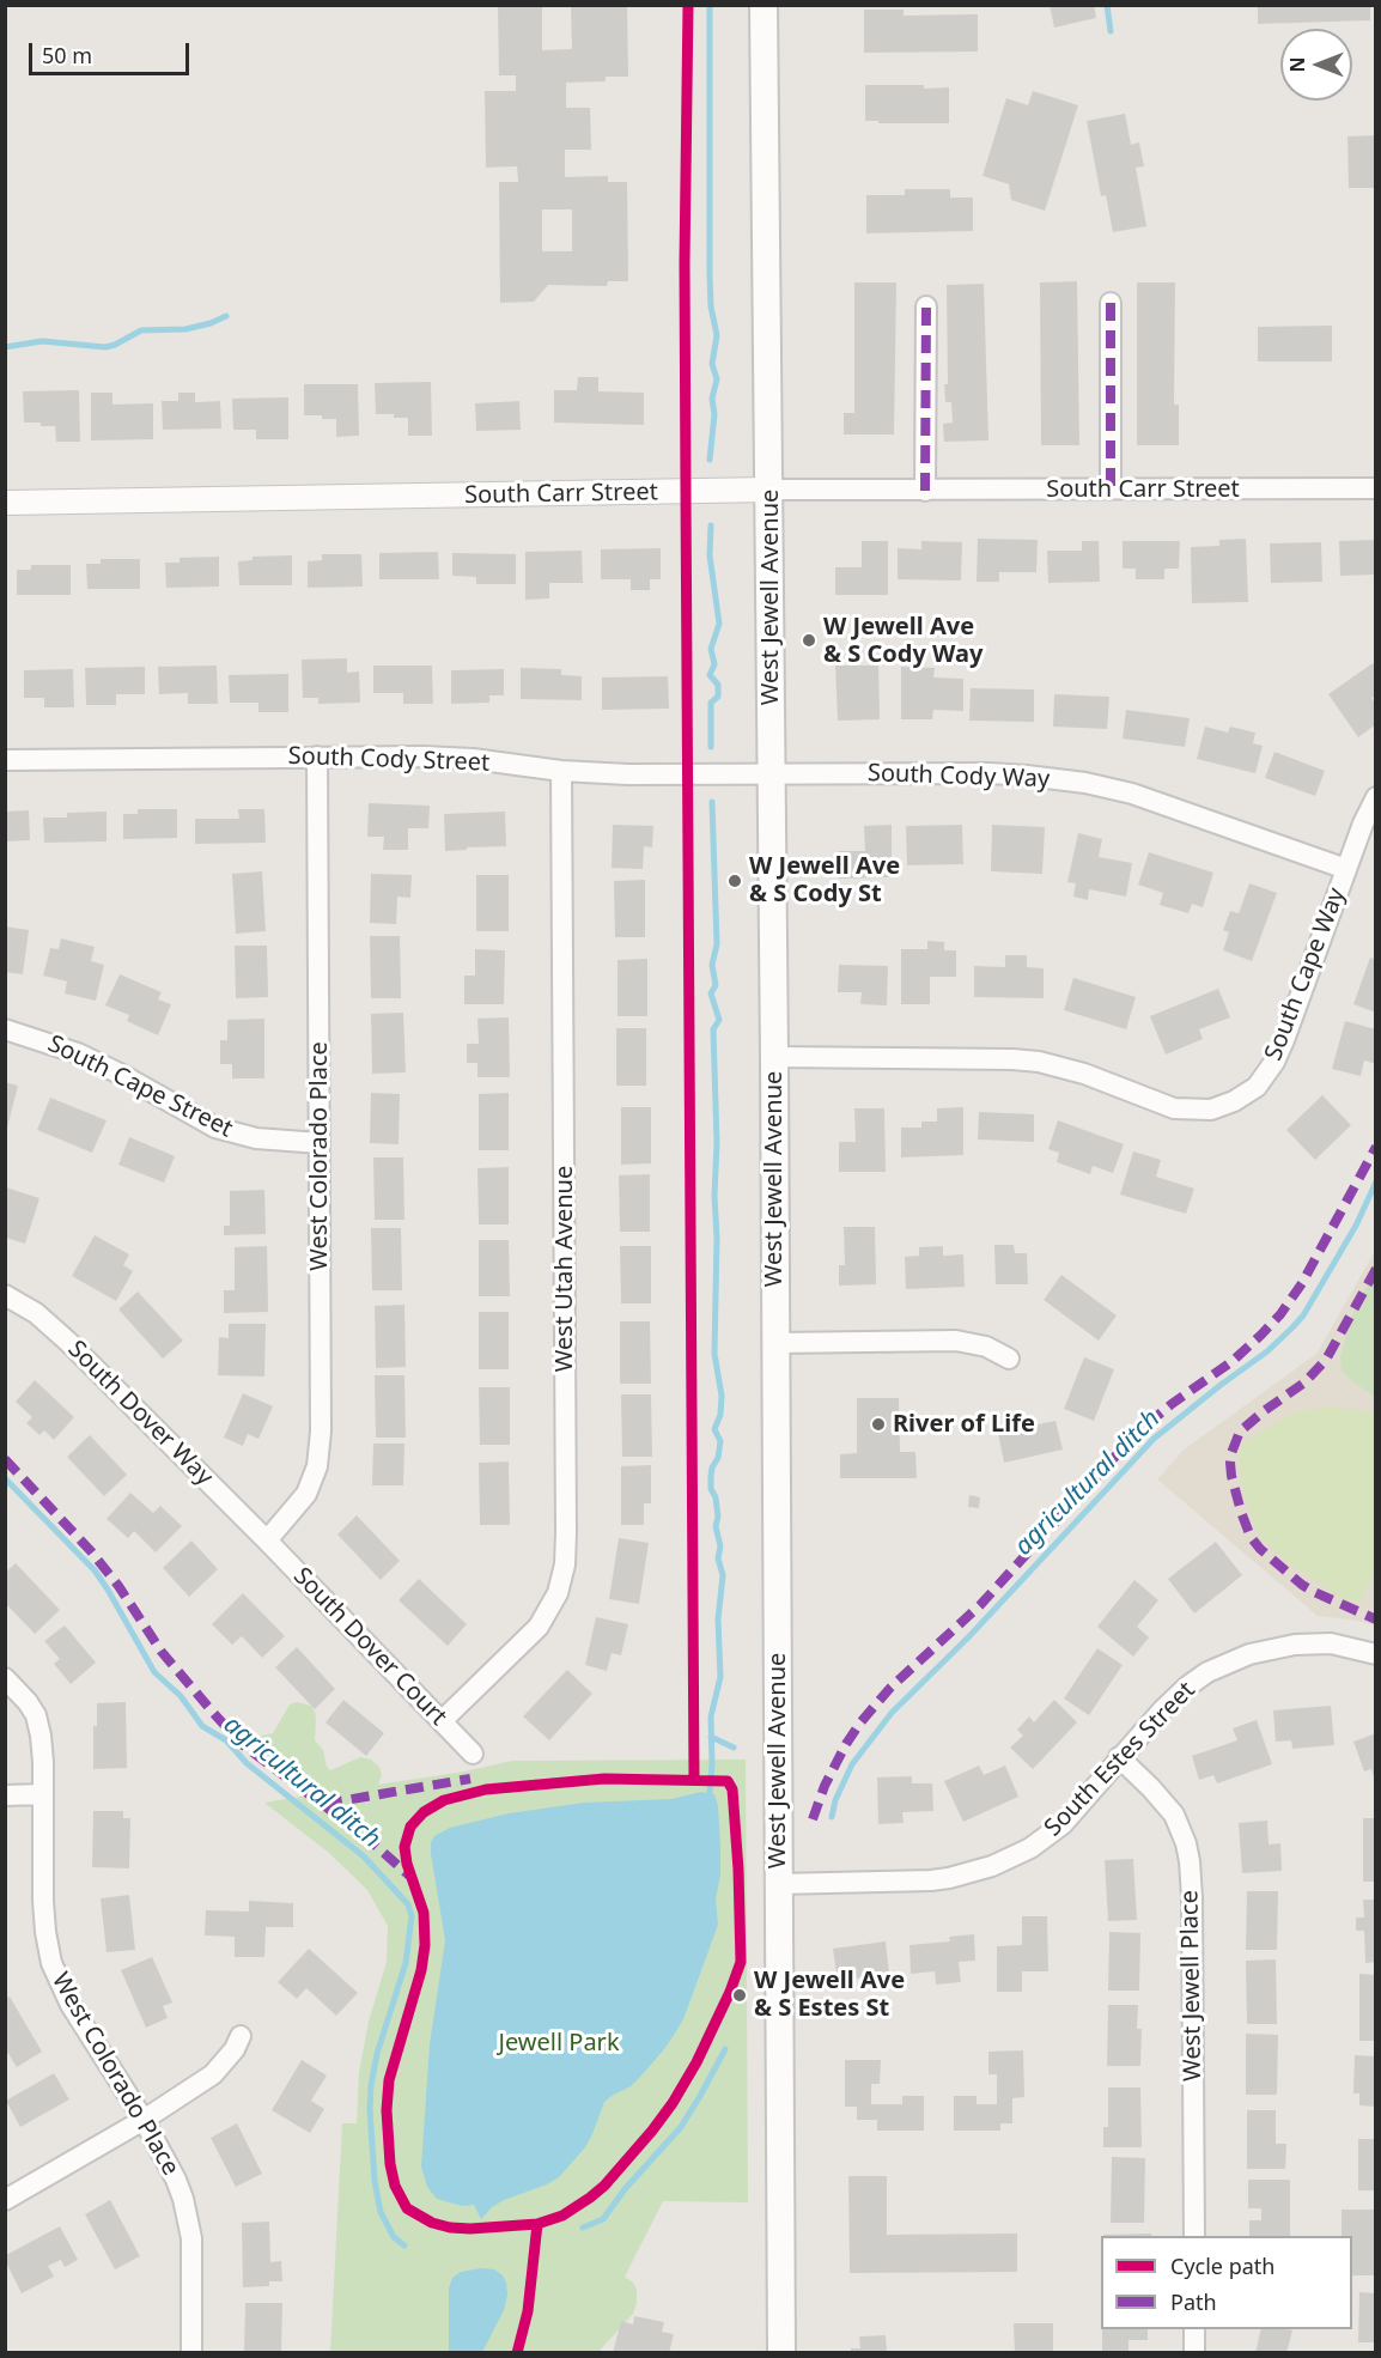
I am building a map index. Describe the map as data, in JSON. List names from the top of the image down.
{
  "streets": {
    "main road": ["West Jewell Avenue"],
    "street": [
      "South Carr Street",
      "South Cody Street",
      "South Cody Way",
      "South Cape Way",
      "South Cape Street",
      "West Colorado Place",
      "West Utah Avenue",
      "South Dover Way",
      "South Dover Court",
      "South Estes Street",
      "West Jewell Place"
    ]
  },
  "crossings": [
    ["South Carr Street", "West Jewell Avenue"],
    ["West Jewell Avenue", "South Cody Street"],
    ["West Jewell Avenue", "South Cody Way"],
    ["West Jewell Avenue", "South Cape Way"],
    ["West Jewell Avenue", "South Estes Street"],
    ["South Cody Street", "South Cody Way"],
    ["South Cody Street", "West Colorado Place"],
    ["South Cody Street", "West Utah Avenue"],
    ["South Cody Way", "South Cape Way"],
    ["South Cape Street", "West Colorado Place"],
    ["West Colorado Place", "South Dover Way"],
    ["West Colorado Place", "South Dover Court"],
    ["West Utah Avenue", "South Dover Court"],
    ["South Dover Way", "South Dover Court"],
    ["South Estes Street", "West Jewell Place"]
  ],
  "water": ["agricultural ditch"],
  "parks": ["Jewell Park"],
  "places": [
    "W Jewell Ave & S Cody Way",
    "W Jewell Ave & S Cody St",
    "River of Life",
    "W Jewell Ave & S Estes St"
  ],
  "legend": ["Cycle path", "Path"],
  "scale_bar": "50 m",
  "north": "left"
}
